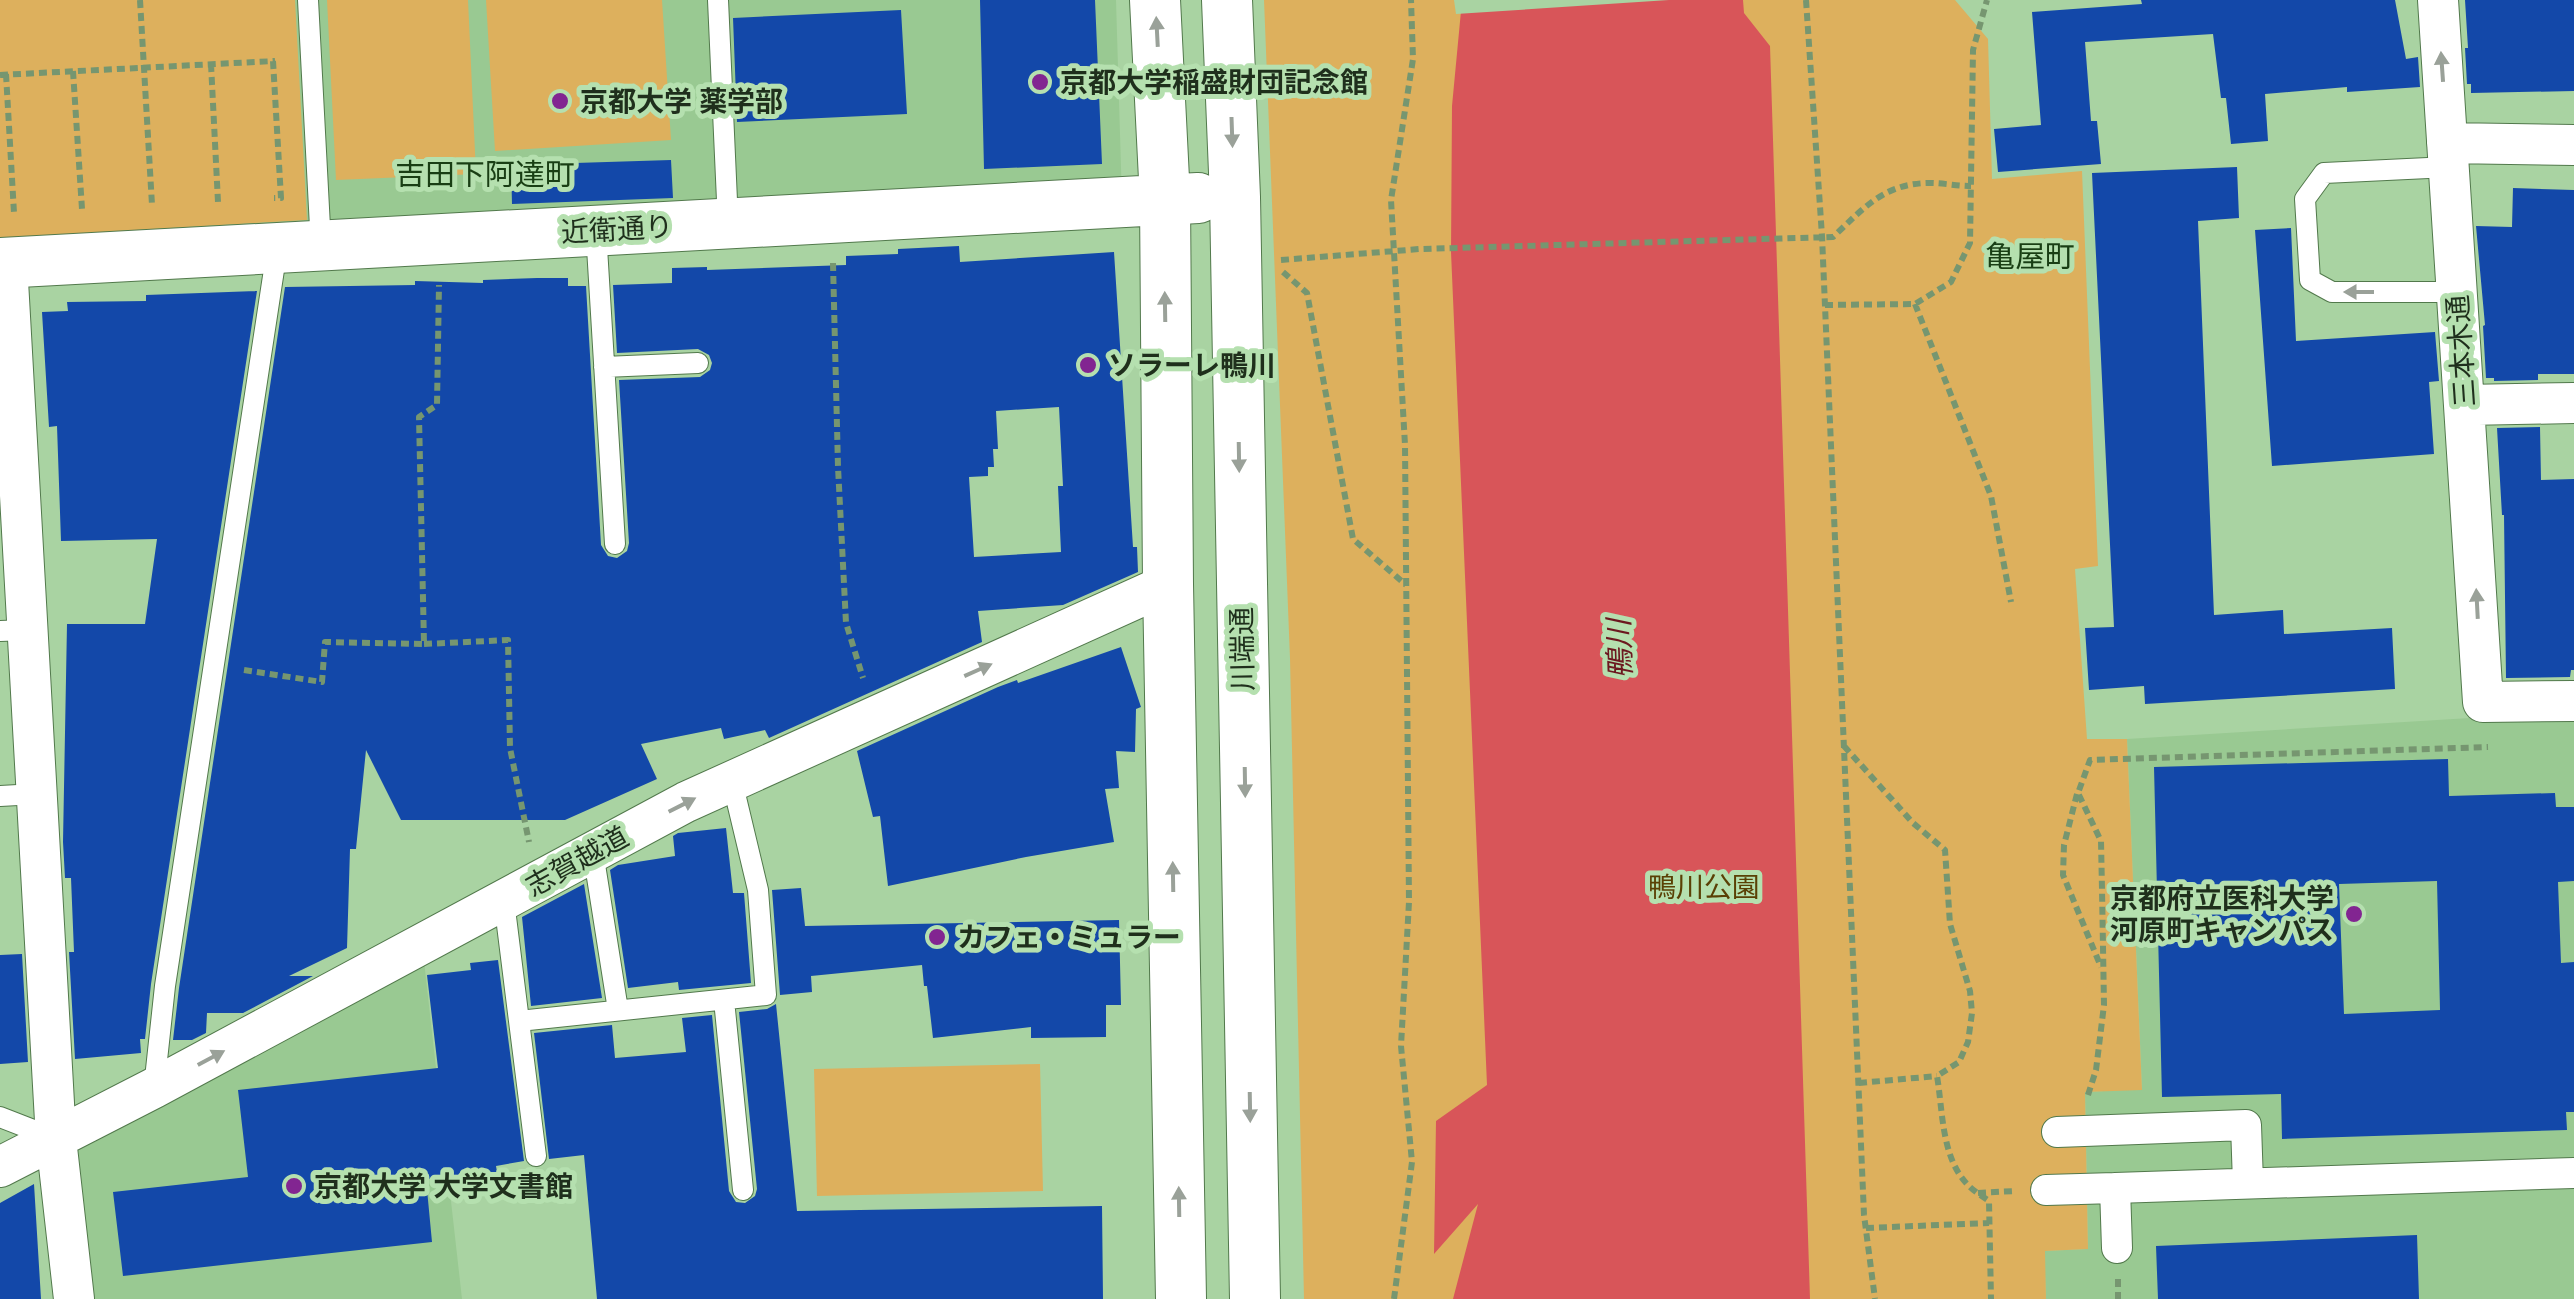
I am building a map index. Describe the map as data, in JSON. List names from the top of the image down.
{
  "streets": {
    "street": [
      "近衛通り",
      "三本木通",
      "川端通",
      "志賀越道"
    ]
  },
  "crossings": [
    ["近衛通り", "川端通"]
  ],
  "one_way": ["三本木通", "志賀越道"],
  "districts": ["吉田下阿達町", "亀屋町"],
  "water": ["鴨川"],
  "parks": ["鴨川公園"],
  "places": [
    "京都大学稲盛財団記念館",
    "京都大学 薬学部",
    "ソラーレ鴨川",
    "京都府立医科大学 河原町キャンパス",
    "カフェ・ミュラー",
    "京都大学 大学文書館"
  ]
}
